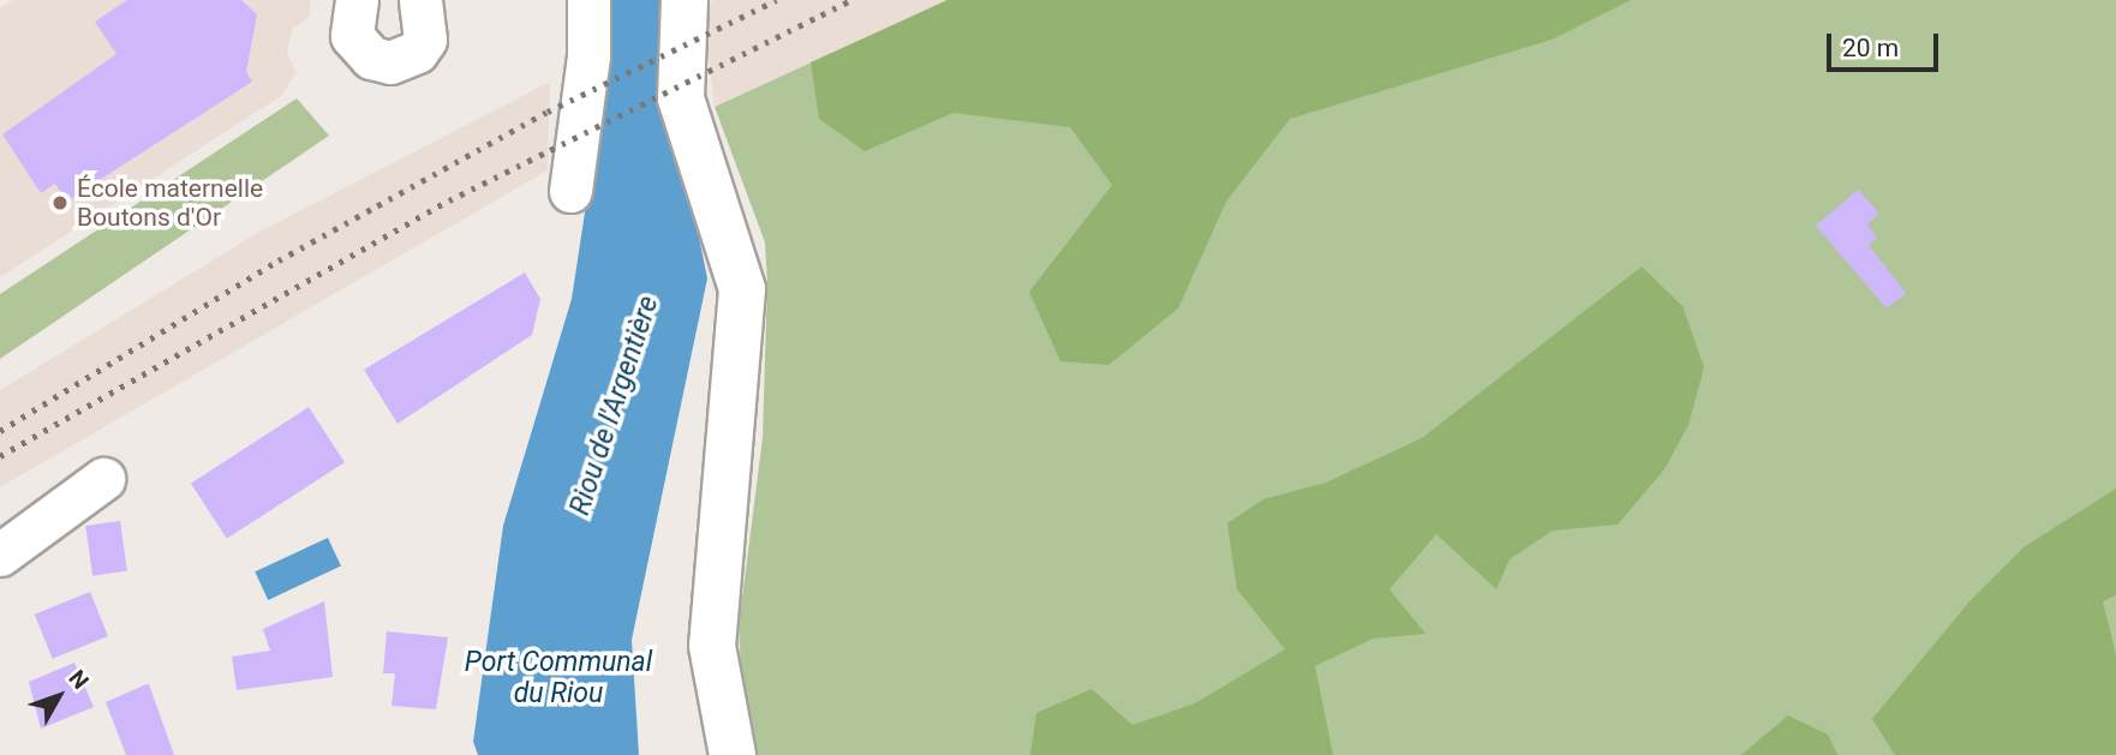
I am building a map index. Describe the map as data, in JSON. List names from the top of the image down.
{
  "water": ["Riou de l'Argentière", "Port Communal du Riou"],
  "places": ["École maternelle Boutons d'Or"],
  "scale_bar": "20 m",
  "north": "top right"
}
